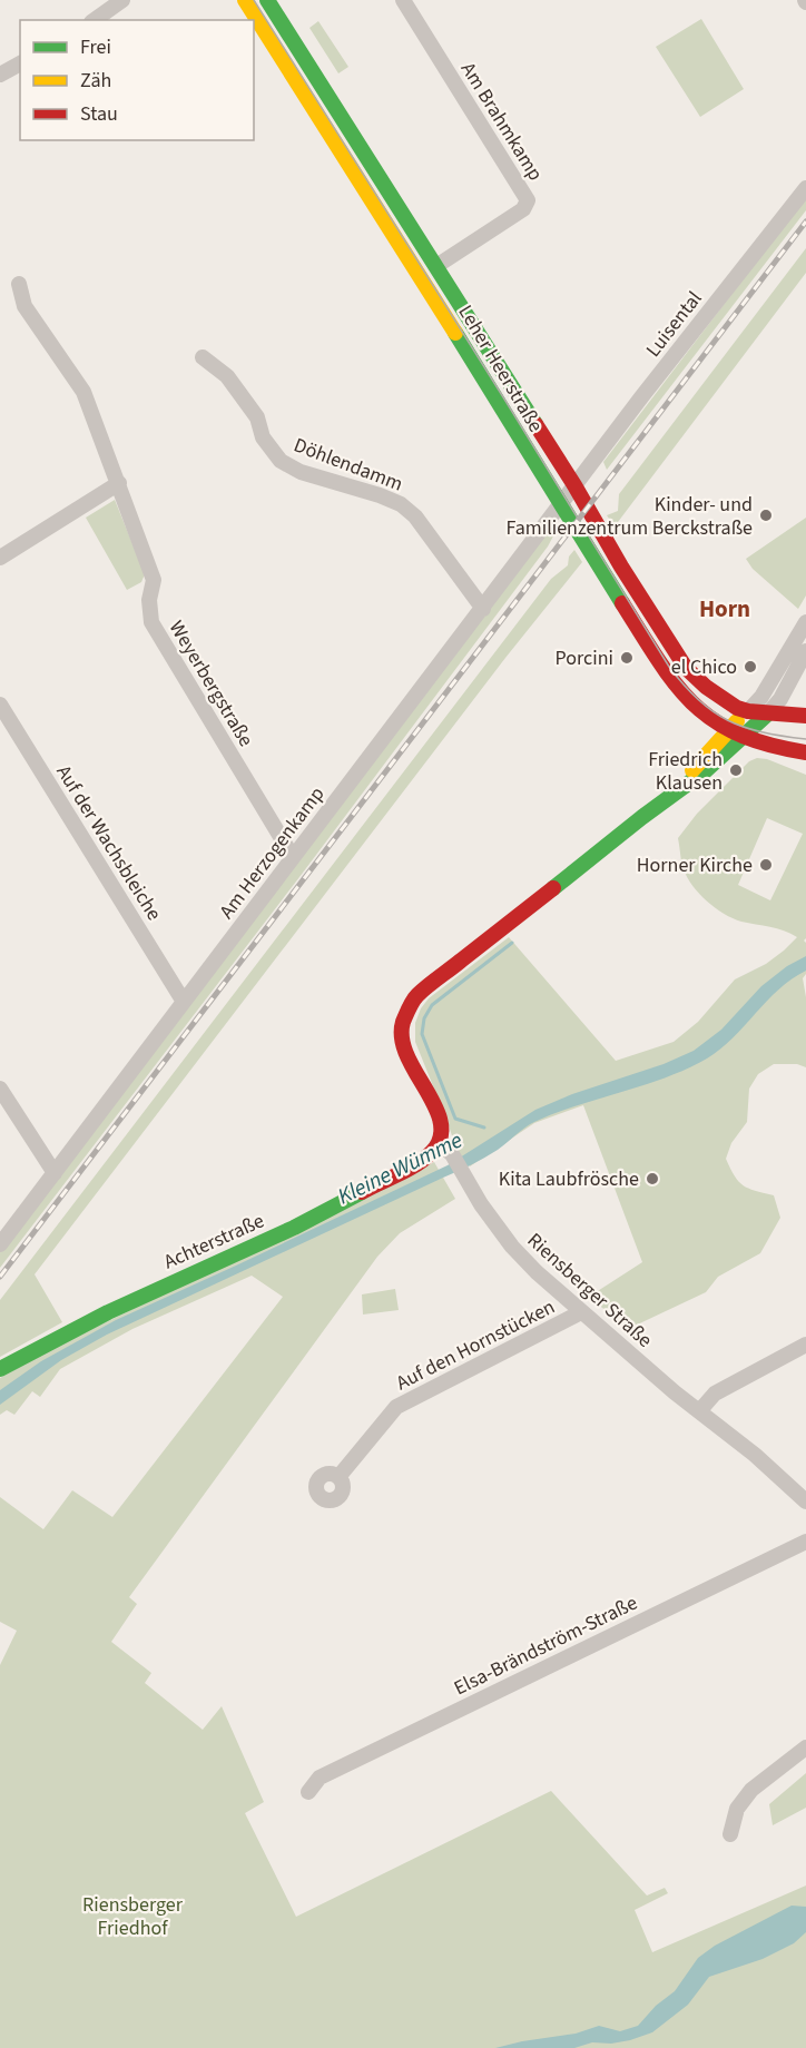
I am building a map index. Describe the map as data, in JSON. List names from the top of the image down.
{
  "streets": {
    "main road": ["Leher Heerstraße", "Achterstraße"],
    "street": [
      "Am Brahmkamp",
      "Luisental",
      "Döhlendamm",
      "Weyerbergstraße",
      "Auf der Wachsbleiche",
      "Am Herzogenkamp",
      "Riensberger Straße",
      "Auf den Hornstücken",
      "Elsa-Brändström-Straße"
    ]
  },
  "crossings": [
    ["Am Brahmkamp", "Leher Heerstraße"],
    ["Luisental", "Leher Heerstraße"],
    ["Luisental", "Am Herzogenkamp"],
    ["Leher Heerstraße", "Am Herzogenkamp"],
    ["Döhlendamm", "Am Herzogenkamp"],
    ["Weyerbergstraße", "Am Herzogenkamp"],
    ["Auf der Wachsbleiche", "Am Herzogenkamp"],
    ["Achterstraße", "Riensberger Straße"],
    ["Riensberger Straße", "Auf den Hornstücken"]
  ],
  "districts": ["Horn"],
  "water": ["Kleine Wümme"],
  "parks": ["Riensberger Friedhof"],
  "places": [
    "Kinder- und Familienzentrum Berckstraße",
    "Porcini",
    "el Chico",
    "Friedrich Klausen",
    "Horner Kirche",
    "Kita Laubfrösche"
  ],
  "legend": ["Frei", "Zäh", "Stau"]
}
